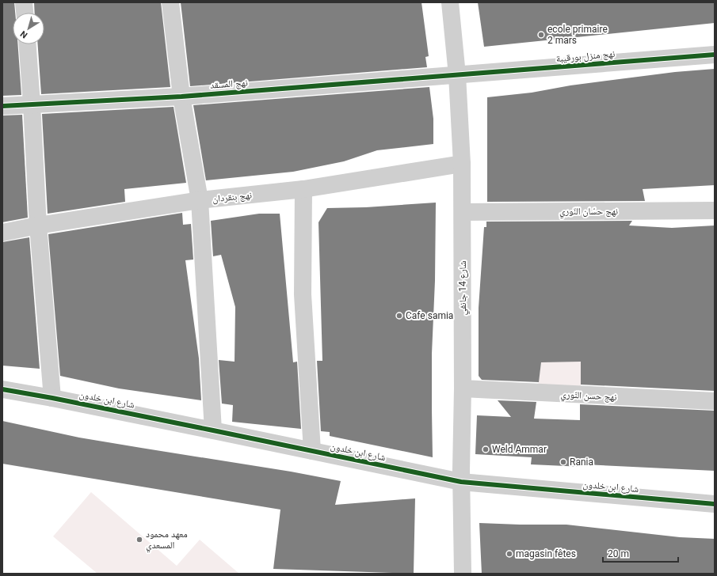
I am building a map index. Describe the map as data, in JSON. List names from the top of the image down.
{
  "streets": {
    "street": [
      "نهج منزل بورقيبة",
      "نهج المسقد",
      "نهج بنقردان",
      "نهج حسّان النّوري",
      "شارع 14 جانفي",
      "نهج حسن النّوري",
      "شارع ابن خلدون"
    ]
  },
  "crossings": [
    ["نهج منزل بورقيبة", "نهج المسقد"],
    ["نهج منزل بورقيبة", "شارع 14 جانفي"],
    ["نهج المسقد", "شارع 14 جانفي"],
    ["نهج بنقردان", "شارع 14 جانفي"],
    ["نهج حسّان النّوري", "شارع 14 جانفي"],
    ["شارع 14 جانفي", "نهج حسن النّوري"],
    ["شارع 14 جانفي", "شارع ابن خلدون"]
  ],
  "places": [
    "ecole primaire 2 mars",
    "Cafe samia",
    "Weld Ammar",
    "Rania",
    "معهد محمود المسعدي",
    "magasin fêtes"
  ],
  "scale_bar": "20 m",
  "north": "bottom left"
}
